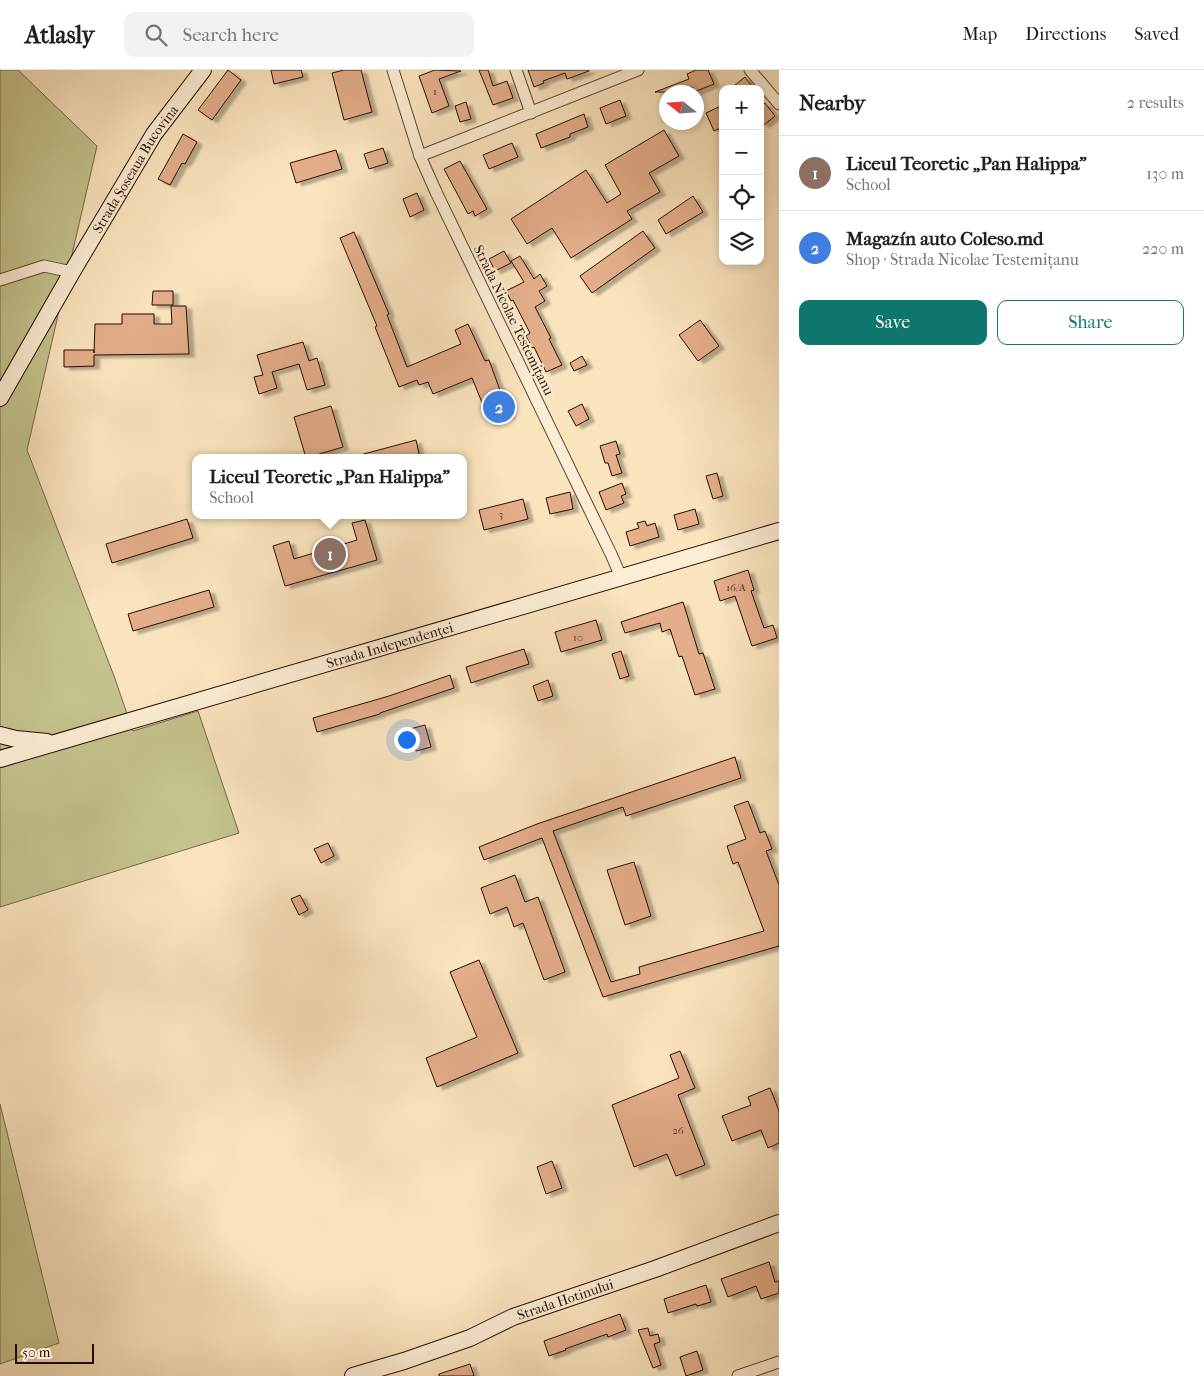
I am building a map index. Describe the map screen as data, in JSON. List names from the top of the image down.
{
  "streets": {
    "main road": ["Strada Șoseaua Bucovina", "Strada Independenței", "Strada Hotinului"],
    "street": ["Strada Nicolae Testemițanu"]
  },
  "crossings": [
    ["Strada Nicolae Testemițanu", "Strada Independenței"]
  ],
  "house_numbers": [
    "1",
    "3",
    "16/A",
    "10",
    "26"
  ],
  "scale_bar": "50 m",
  "north": "left",
  "page": {
    "header": "Atlasly",
    "search": "Search here",
    "nav": ["Map", "Directions", "Saved"],
    "heading": ["Nearby", "2 results"],
    "map_buttons": ["+", "−"],
    "list": [
      {
        "mark": "1",
        "name": "Liceul Teoretic „Pan Halippa”",
        "note": "School",
        "value": "130 m"
      },
      {
        "mark": "2",
        "name": "Magazín auto Coleso.md",
        "note": "Shop · Strada Nicolae Testemițanu",
        "value": "220 m"
      }
    ],
    "buttons": ["Save", "Share"],
    "pins": ["2", "1"],
    "popup": ["Liceul Teoretic „Pan Halippa”", "School"],
    "scale": "50 m"
  }
}
